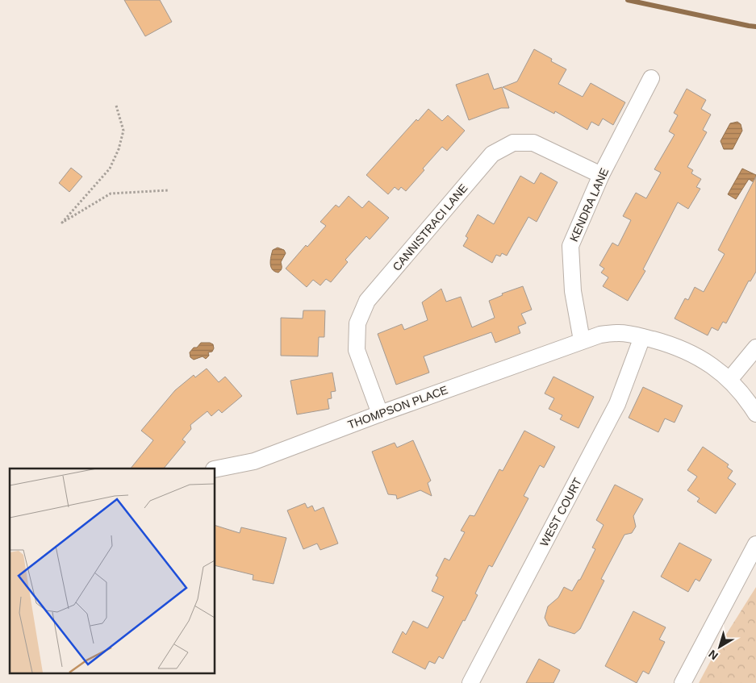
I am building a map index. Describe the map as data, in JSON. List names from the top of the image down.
{
  "streets": {
    "street": [
      "KENDRA LANE",
      "CANNISTRACI LANE",
      "THOMPSON PLACE",
      "WEST COURT"
    ]
  },
  "crossings": [
    ["KENDRA LANE", "CANNISTRACI LANE"],
    ["KENDRA LANE", "THOMPSON PLACE"],
    ["CANNISTRACI LANE", "THOMPSON PLACE"],
    ["THOMPSON PLACE", "WEST COURT"]
  ],
  "north": "bottom left"
}
